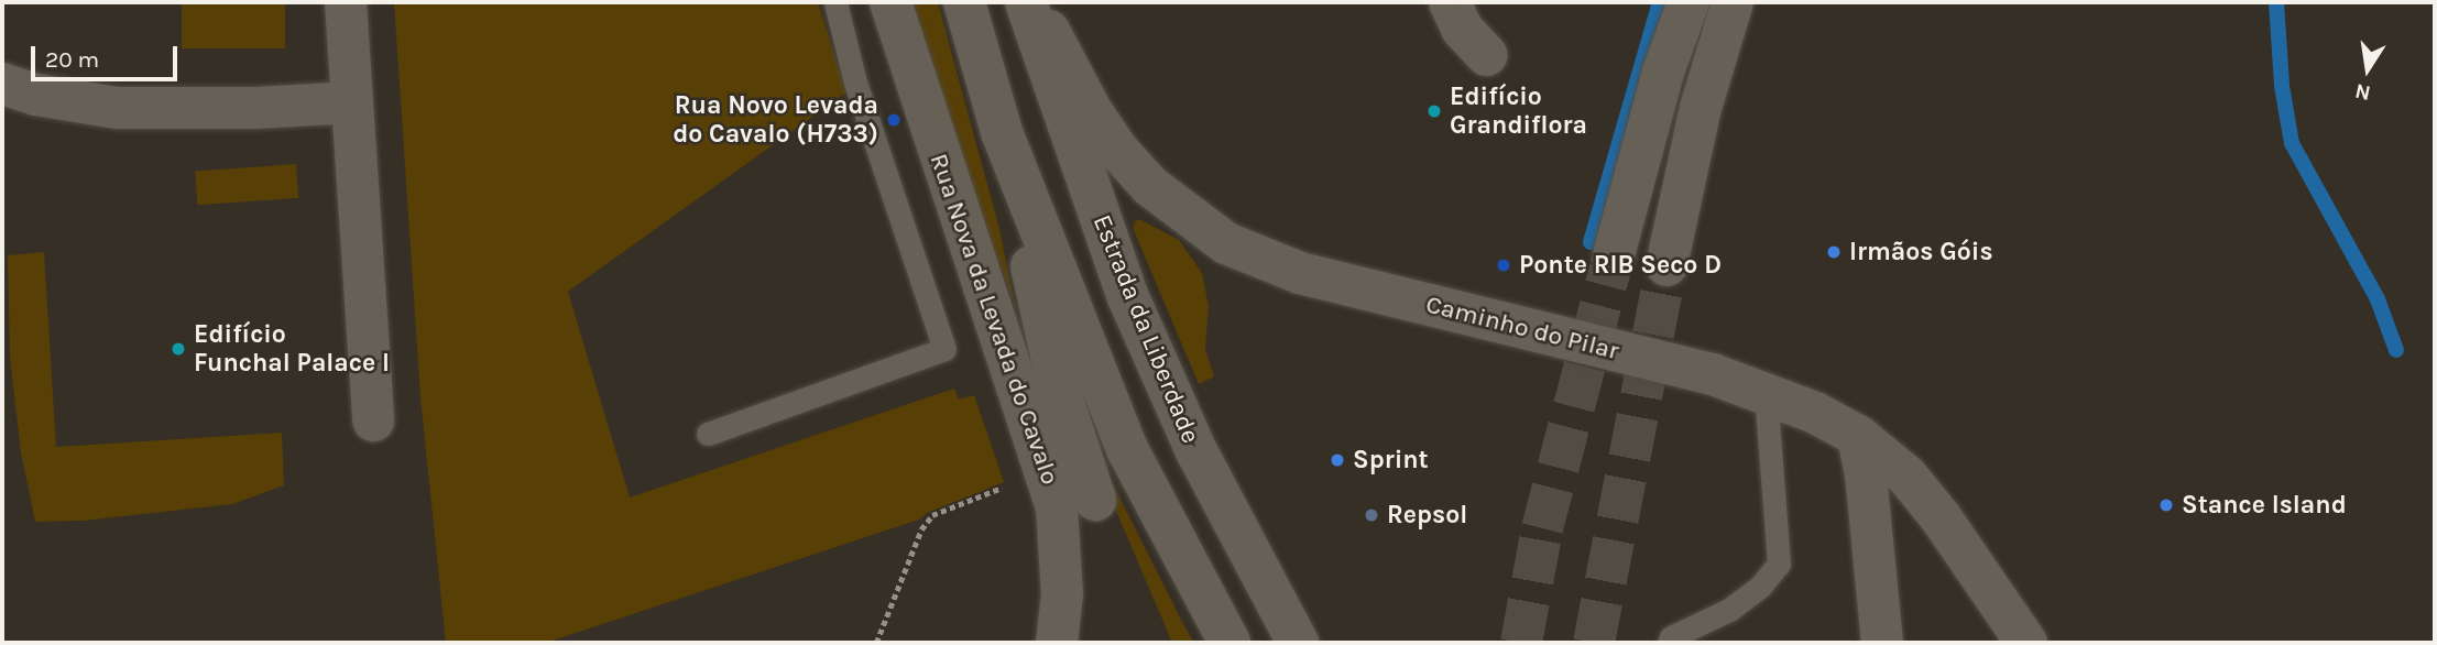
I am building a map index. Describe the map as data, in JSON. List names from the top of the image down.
{
  "streets": {
    "street": ["Rua Nova da Levada do Cavalo", "Caminho do Pilar", "Estrada da Liberdade"]
  },
  "places": [
    "Edifício Grandiflora",
    "Rua Novo Levada do Cavalo (H733)",
    "Irmãos Góis",
    "Ponte RIB Seco D",
    "Edifício Funchal Palace I",
    "Sprint",
    "Stance Island",
    "Repsol"
  ],
  "scale_bar": "20 m",
  "north": "bottom"
}
